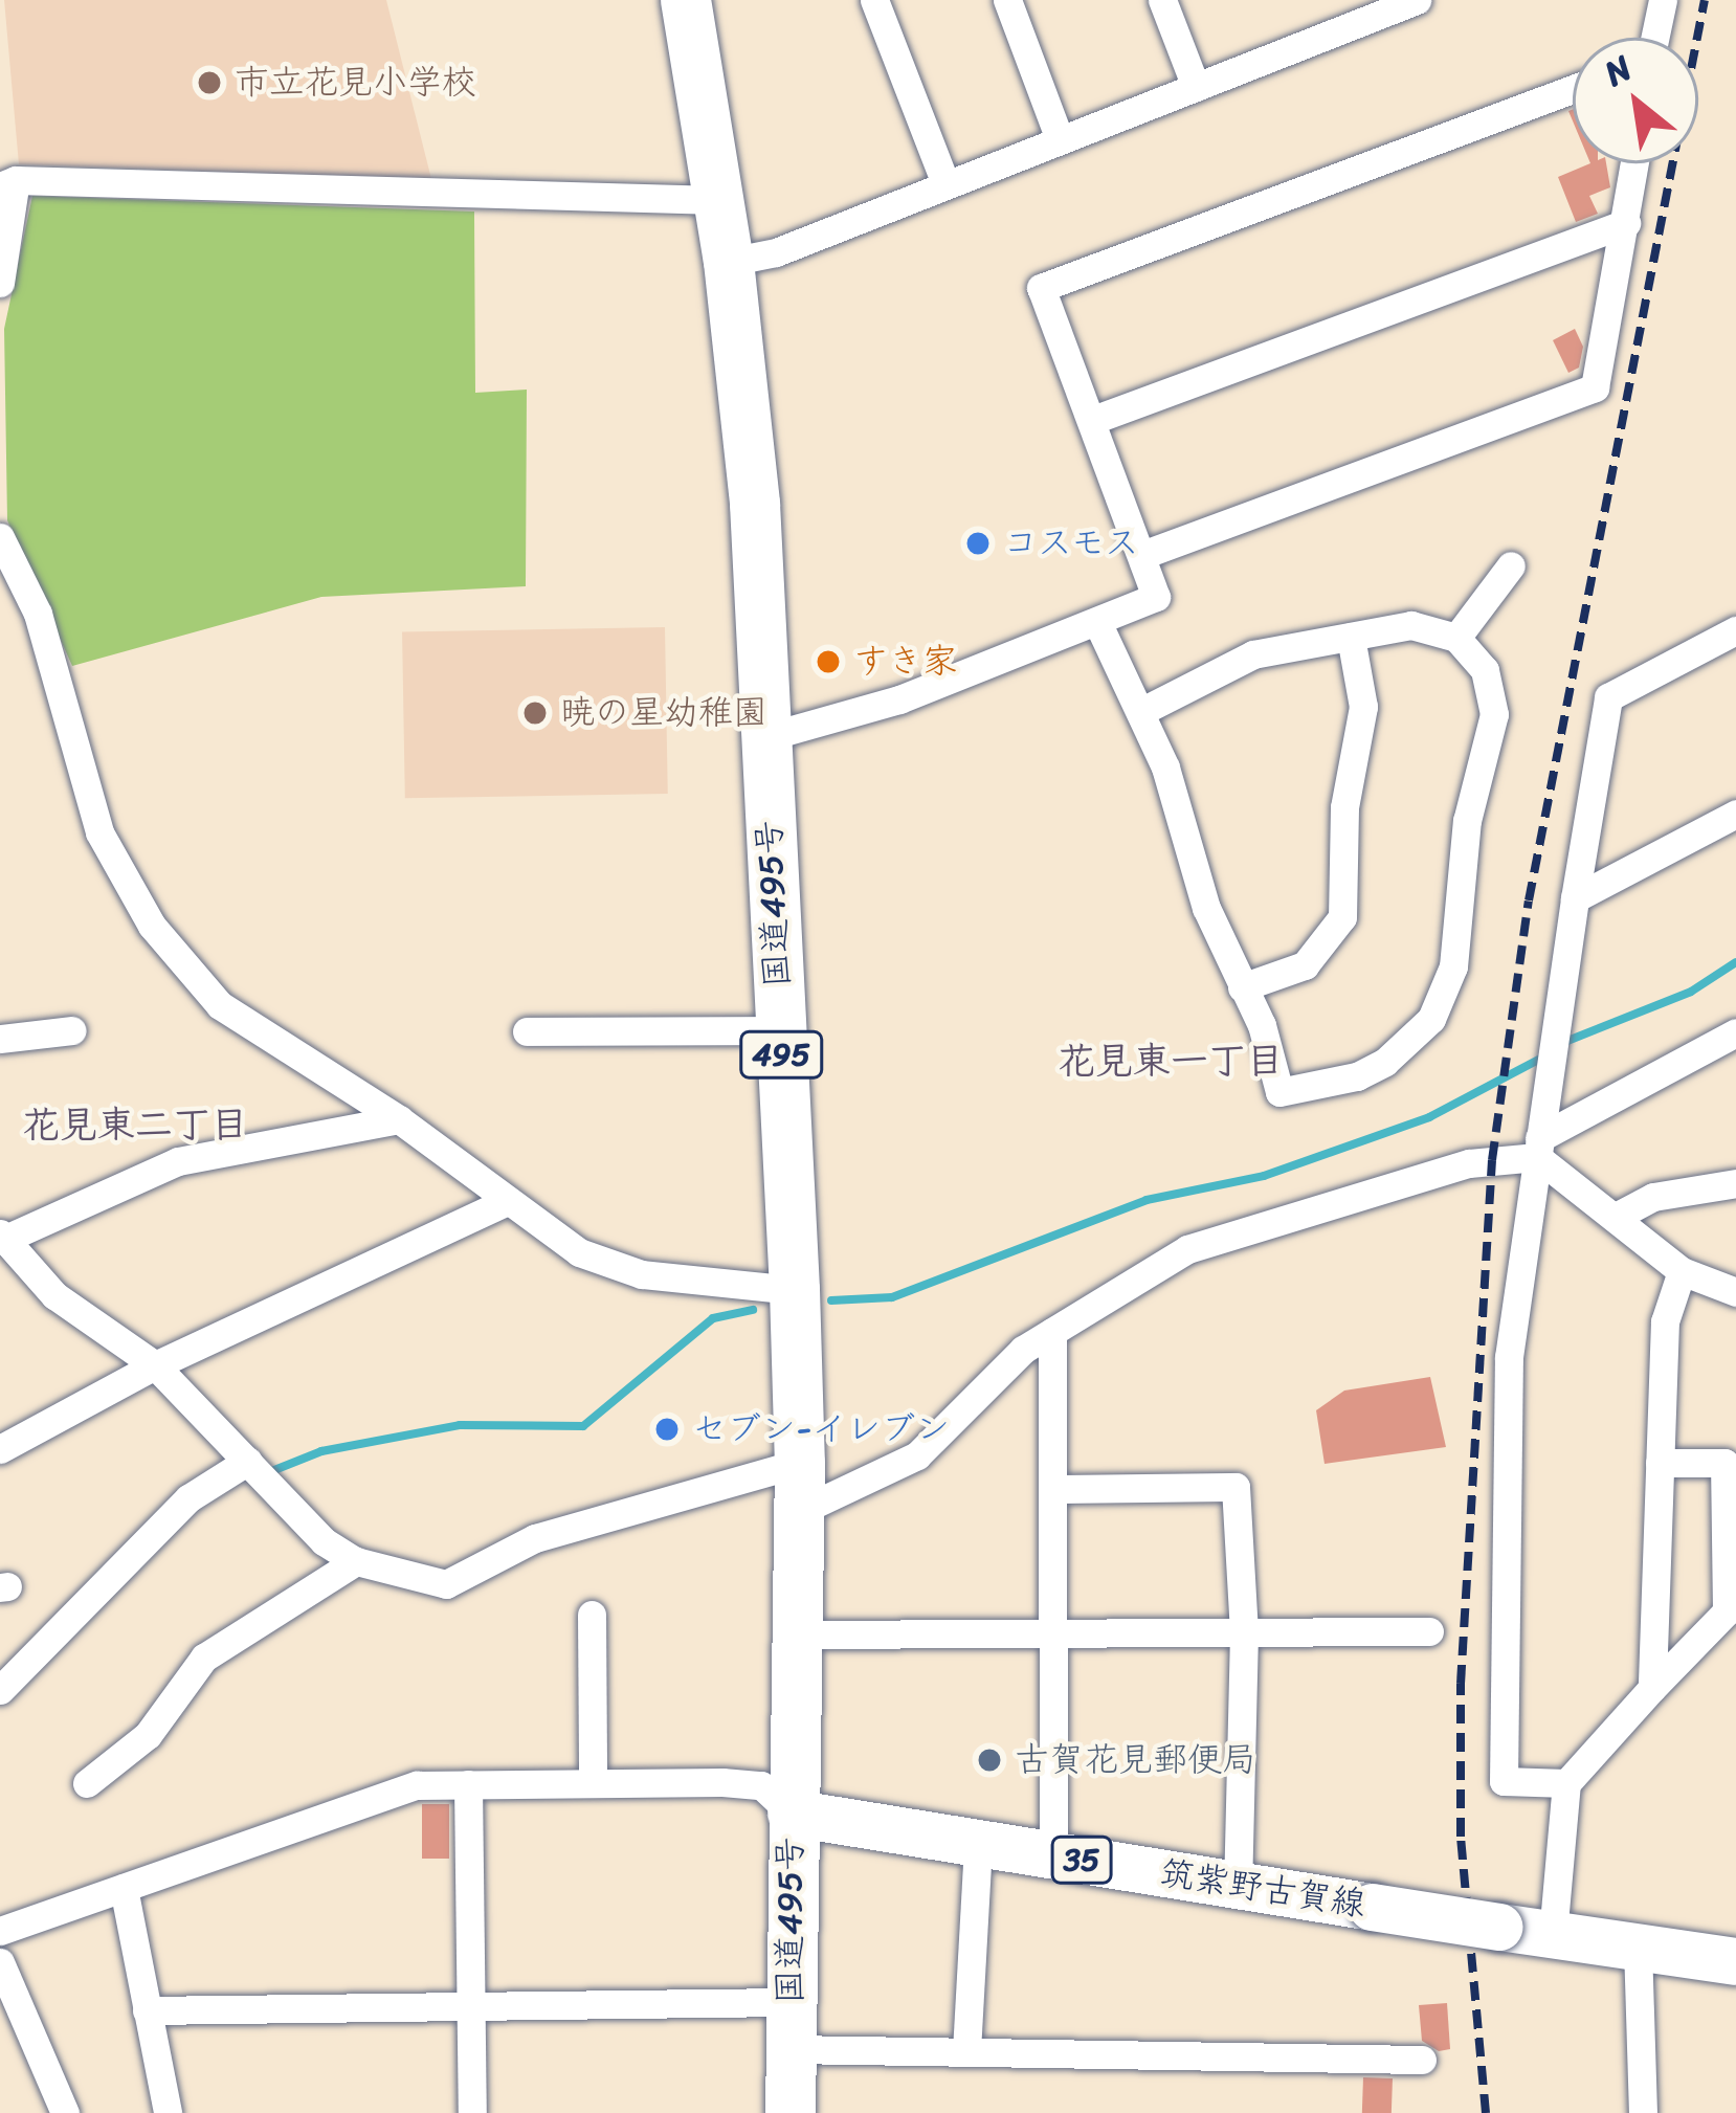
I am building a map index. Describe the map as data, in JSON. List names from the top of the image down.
{
  "streets": {
    "highway": ["国道495号", "495"],
    "main road": ["35", "筑紫野古賀線"]
  },
  "crossings": [
    ["国道495号", "筑紫野古賀線"]
  ],
  "districts": ["花見東一丁目", "花見東二丁目"],
  "places": [
    "市立花見小学校",
    "コスモス",
    "すき家",
    "暁の星幼稚園",
    "セブン-イレブン",
    "古賀花見郵便局"
  ],
  "north": "top left"
}
